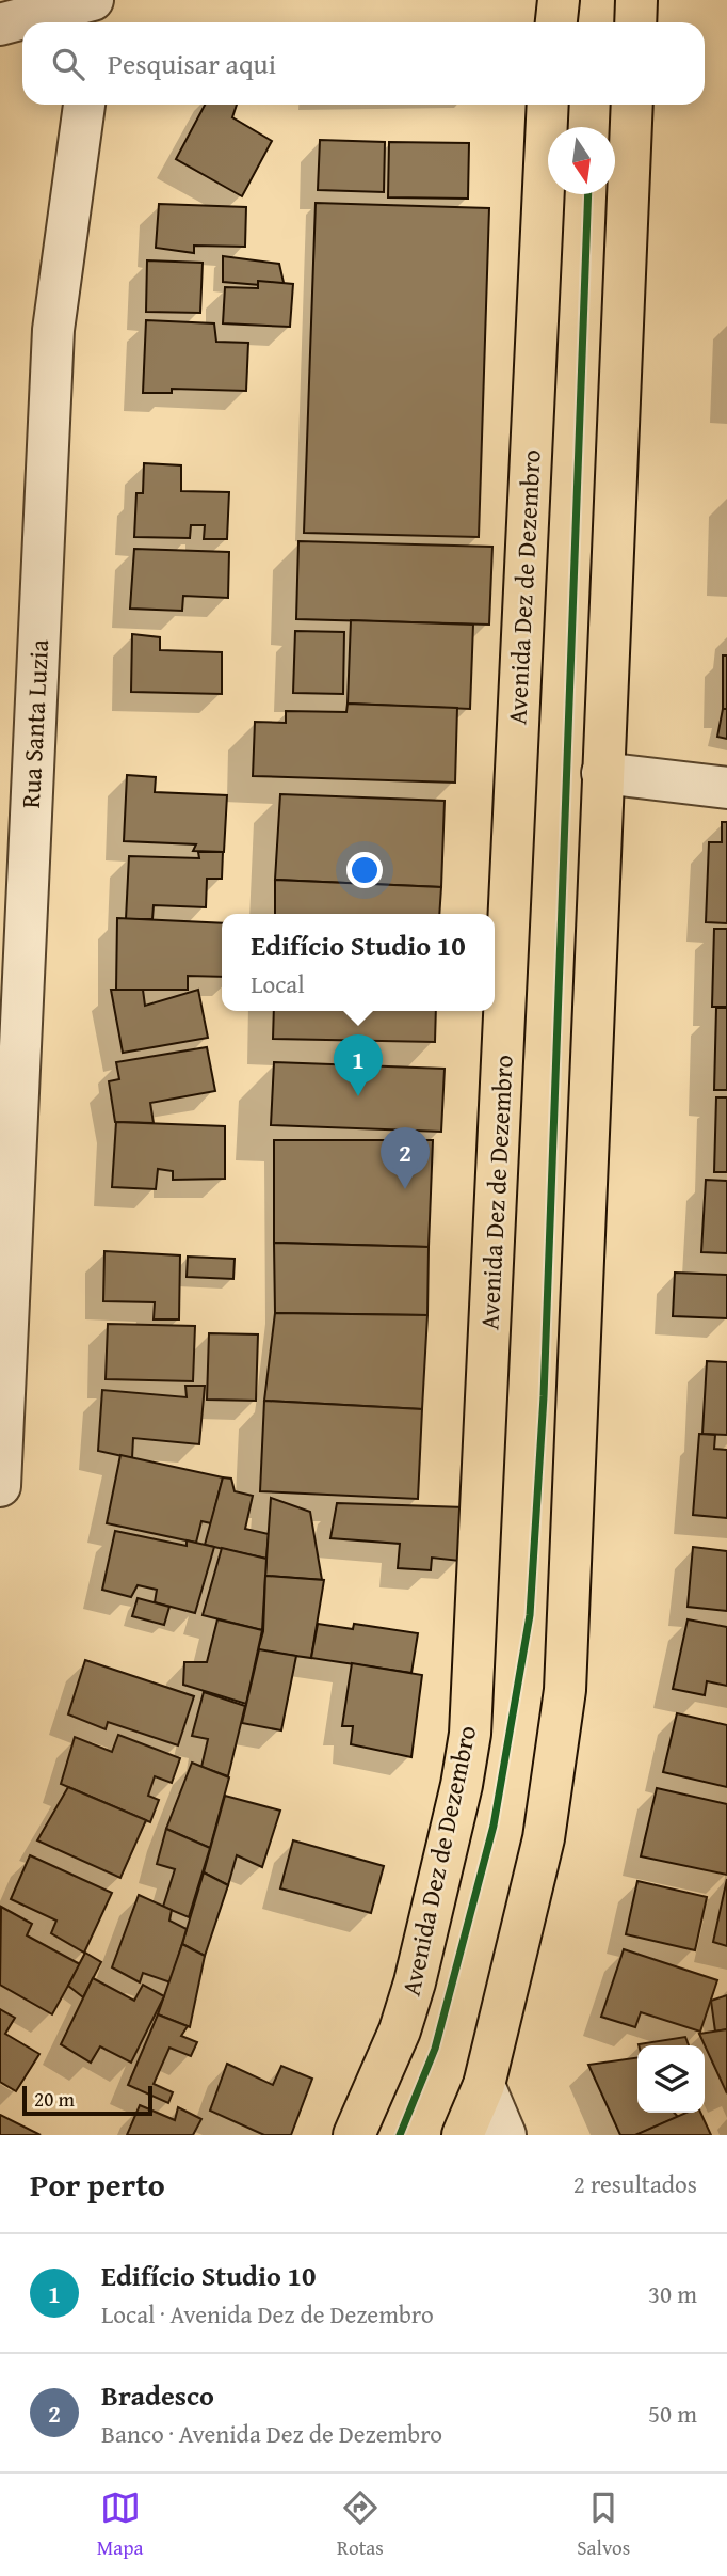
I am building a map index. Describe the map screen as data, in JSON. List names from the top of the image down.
{
  "streets": {
    "highway": ["Avenida Dez de Dezembro"],
    "street": ["Rua Santa Luzia"]
  },
  "scale_bar": "20 m",
  "north": "bottom",
  "page": {
    "search": "Pesquisar aqui",
    "popup": ["Edifício Studio 10", "Local"],
    "pins": ["1", "2"],
    "scale": "20 m",
    "heading": ["Por perto", "2 resultados"],
    "list": [
      {
        "mark": "1",
        "name": "Edifício Studio 10",
        "note": "Local · Avenida Dez de Dezembro",
        "value": "30 m"
      },
      {
        "mark": "2",
        "name": "Bradesco",
        "note": "Banco · Avenida Dez de Dezembro",
        "value": "50 m"
      }
    ],
    "nav": ["Mapa", "Rotas", "Salvos"]
  }
}
